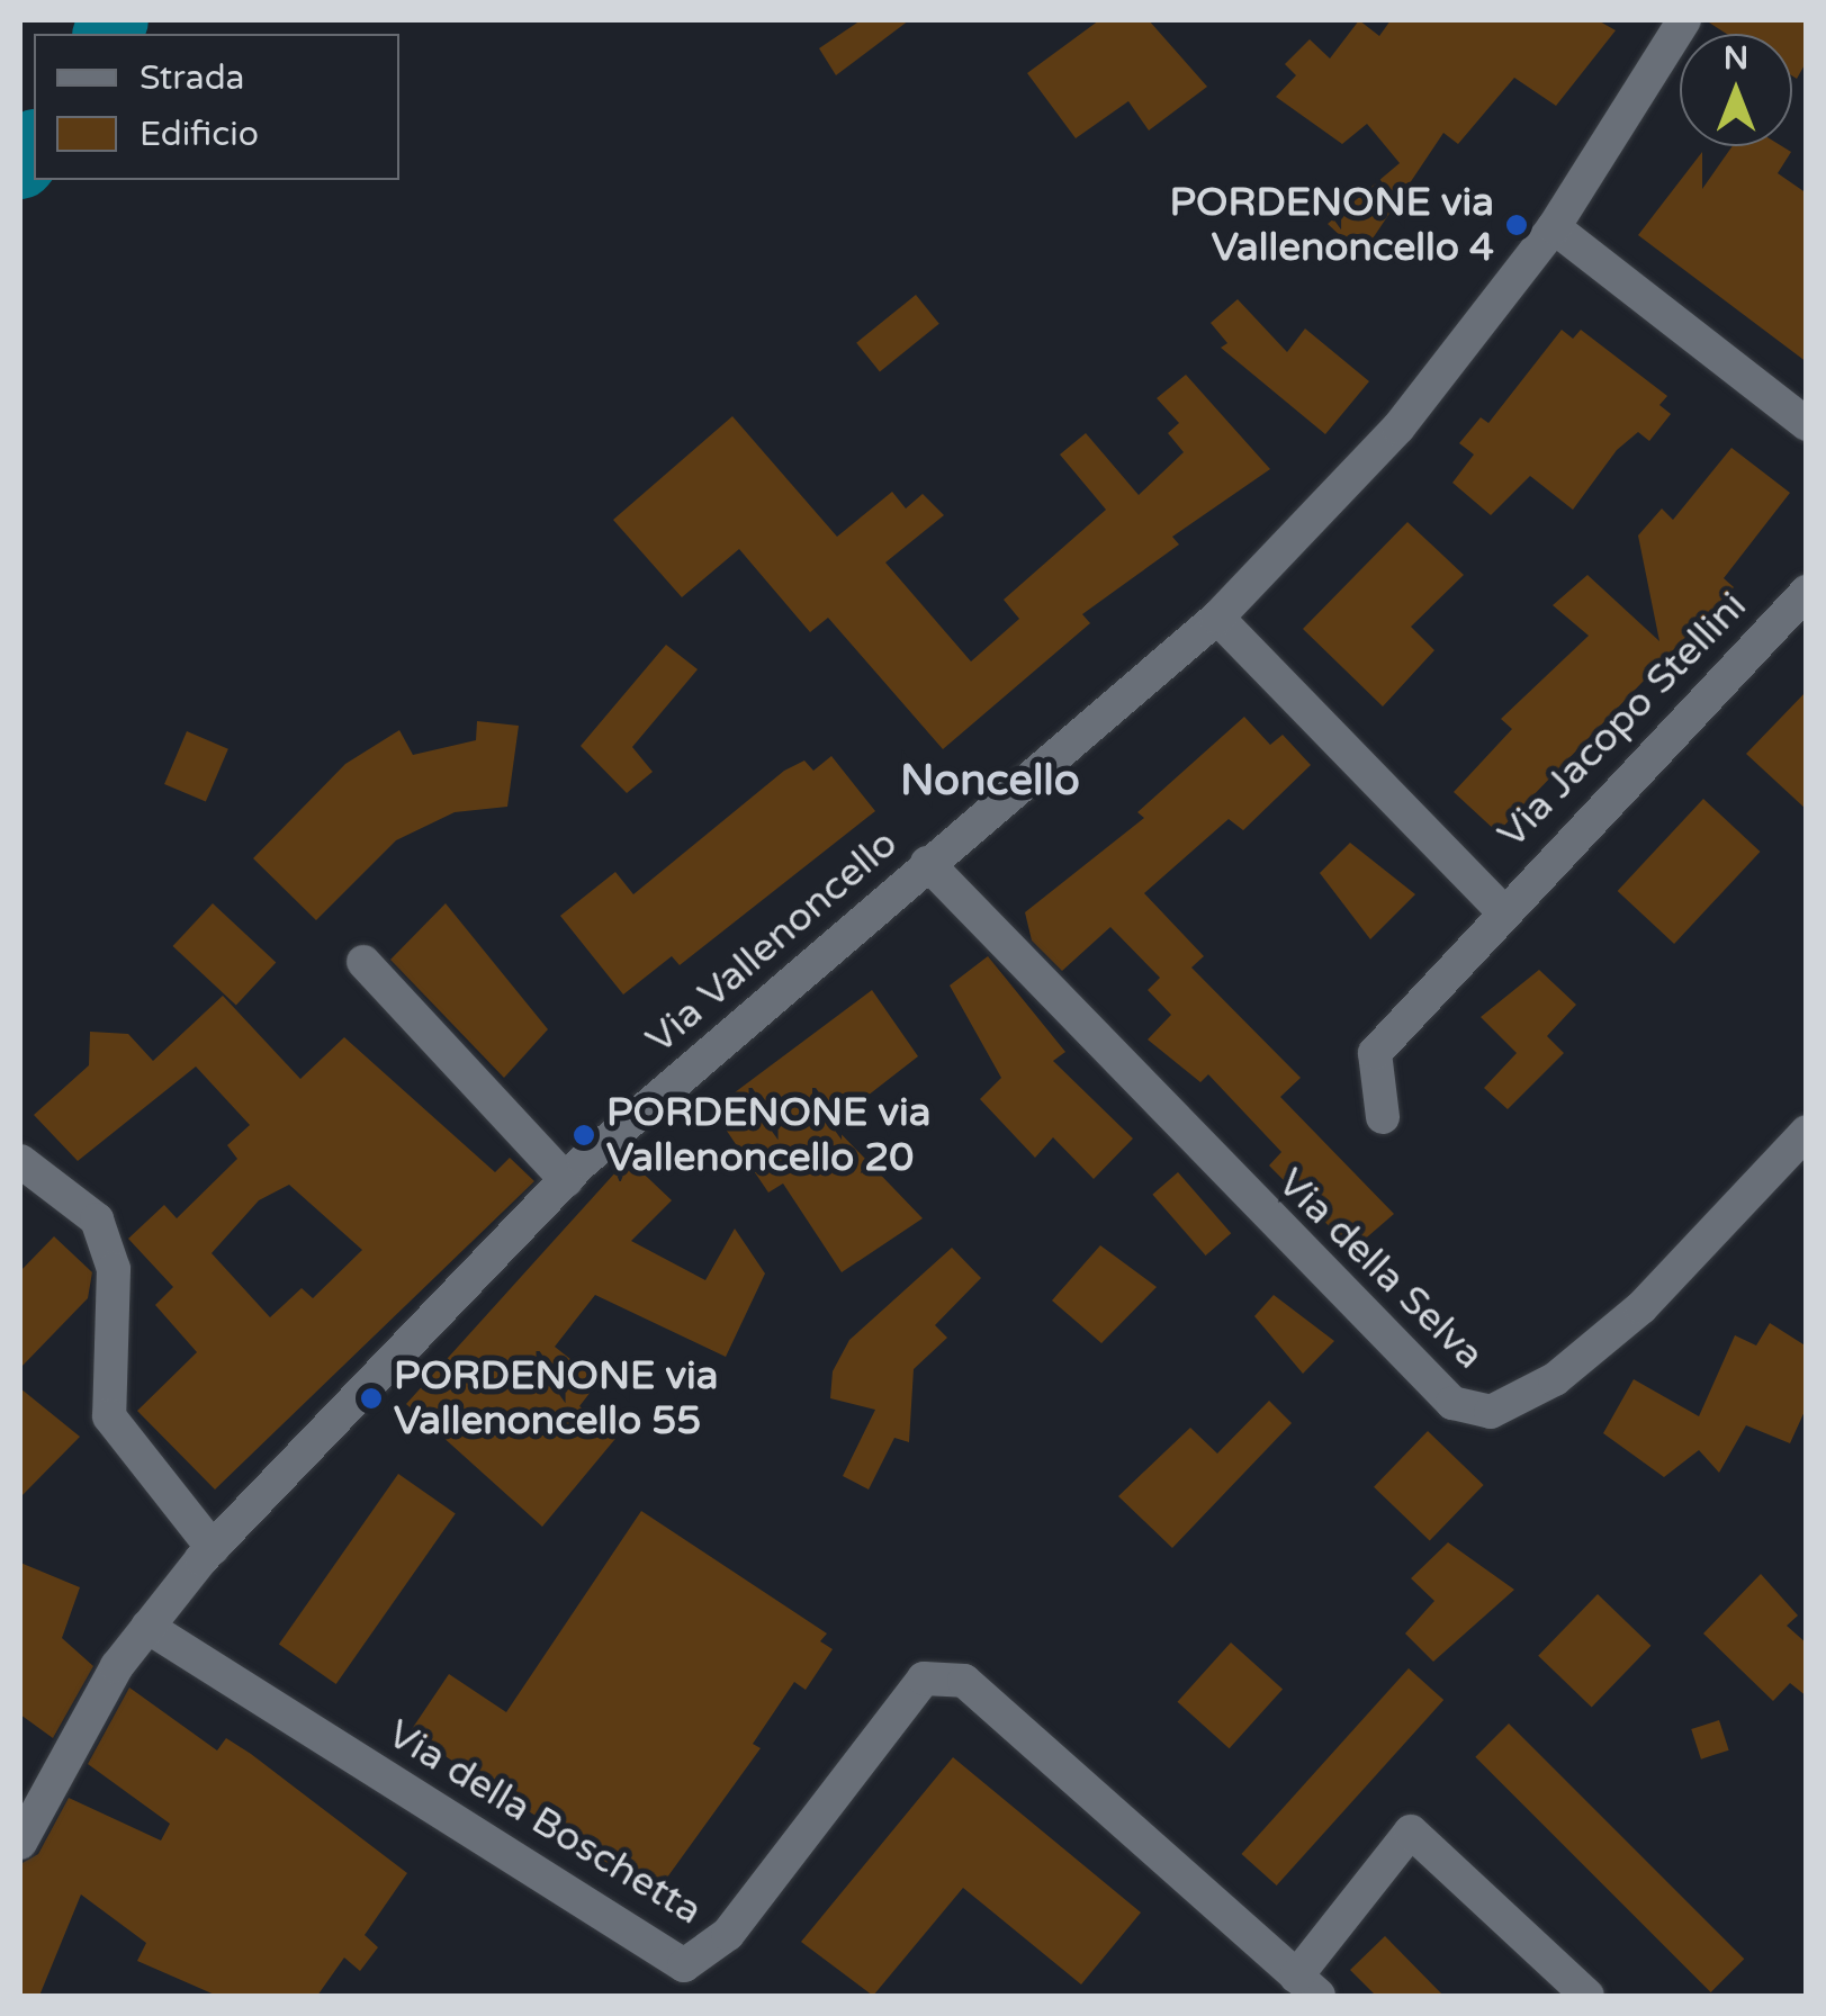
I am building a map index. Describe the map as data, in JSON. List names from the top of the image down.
{
  "streets": {
    "street": [
      "Via Jacopo Stellini",
      "Via Vallenoncello",
      "Via della Selva",
      "Via della Boschetta"
    ]
  },
  "crossings": [
    ["Via Jacopo Stellini", "Via Vallenoncello"],
    ["Via Vallenoncello", "Via della Selva"],
    ["Via Vallenoncello", "Via della Boschetta"]
  ],
  "districts": ["Noncello"],
  "places": ["PORDENONE via Vallenoncello 4", "PORDENONE via Vallenoncello 20", "PORDENONE via Vallenoncello 55"],
  "legend": ["Strada", "Edificio"],
  "north": "top"
}
